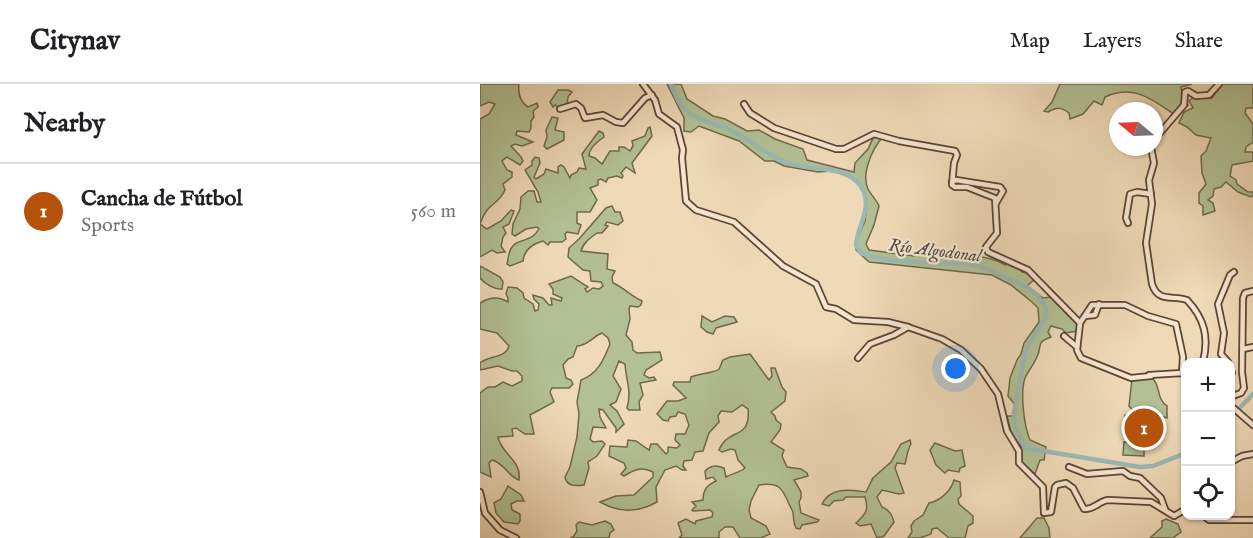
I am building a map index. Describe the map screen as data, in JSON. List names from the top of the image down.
{
  "water": ["Río Algodonal"],
  "north": "left",
  "page": {
    "header": "Citynav",
    "nav": ["Map", "Layers", "Share"],
    "heading": "Nearby",
    "list": [
      {
        "mark": "1",
        "name": "Cancha de Fútbol",
        "note": "Sports",
        "value": "560 m"
      }
    ],
    "map_buttons": ["+", "−"],
    "pins": "1"
  }
}
